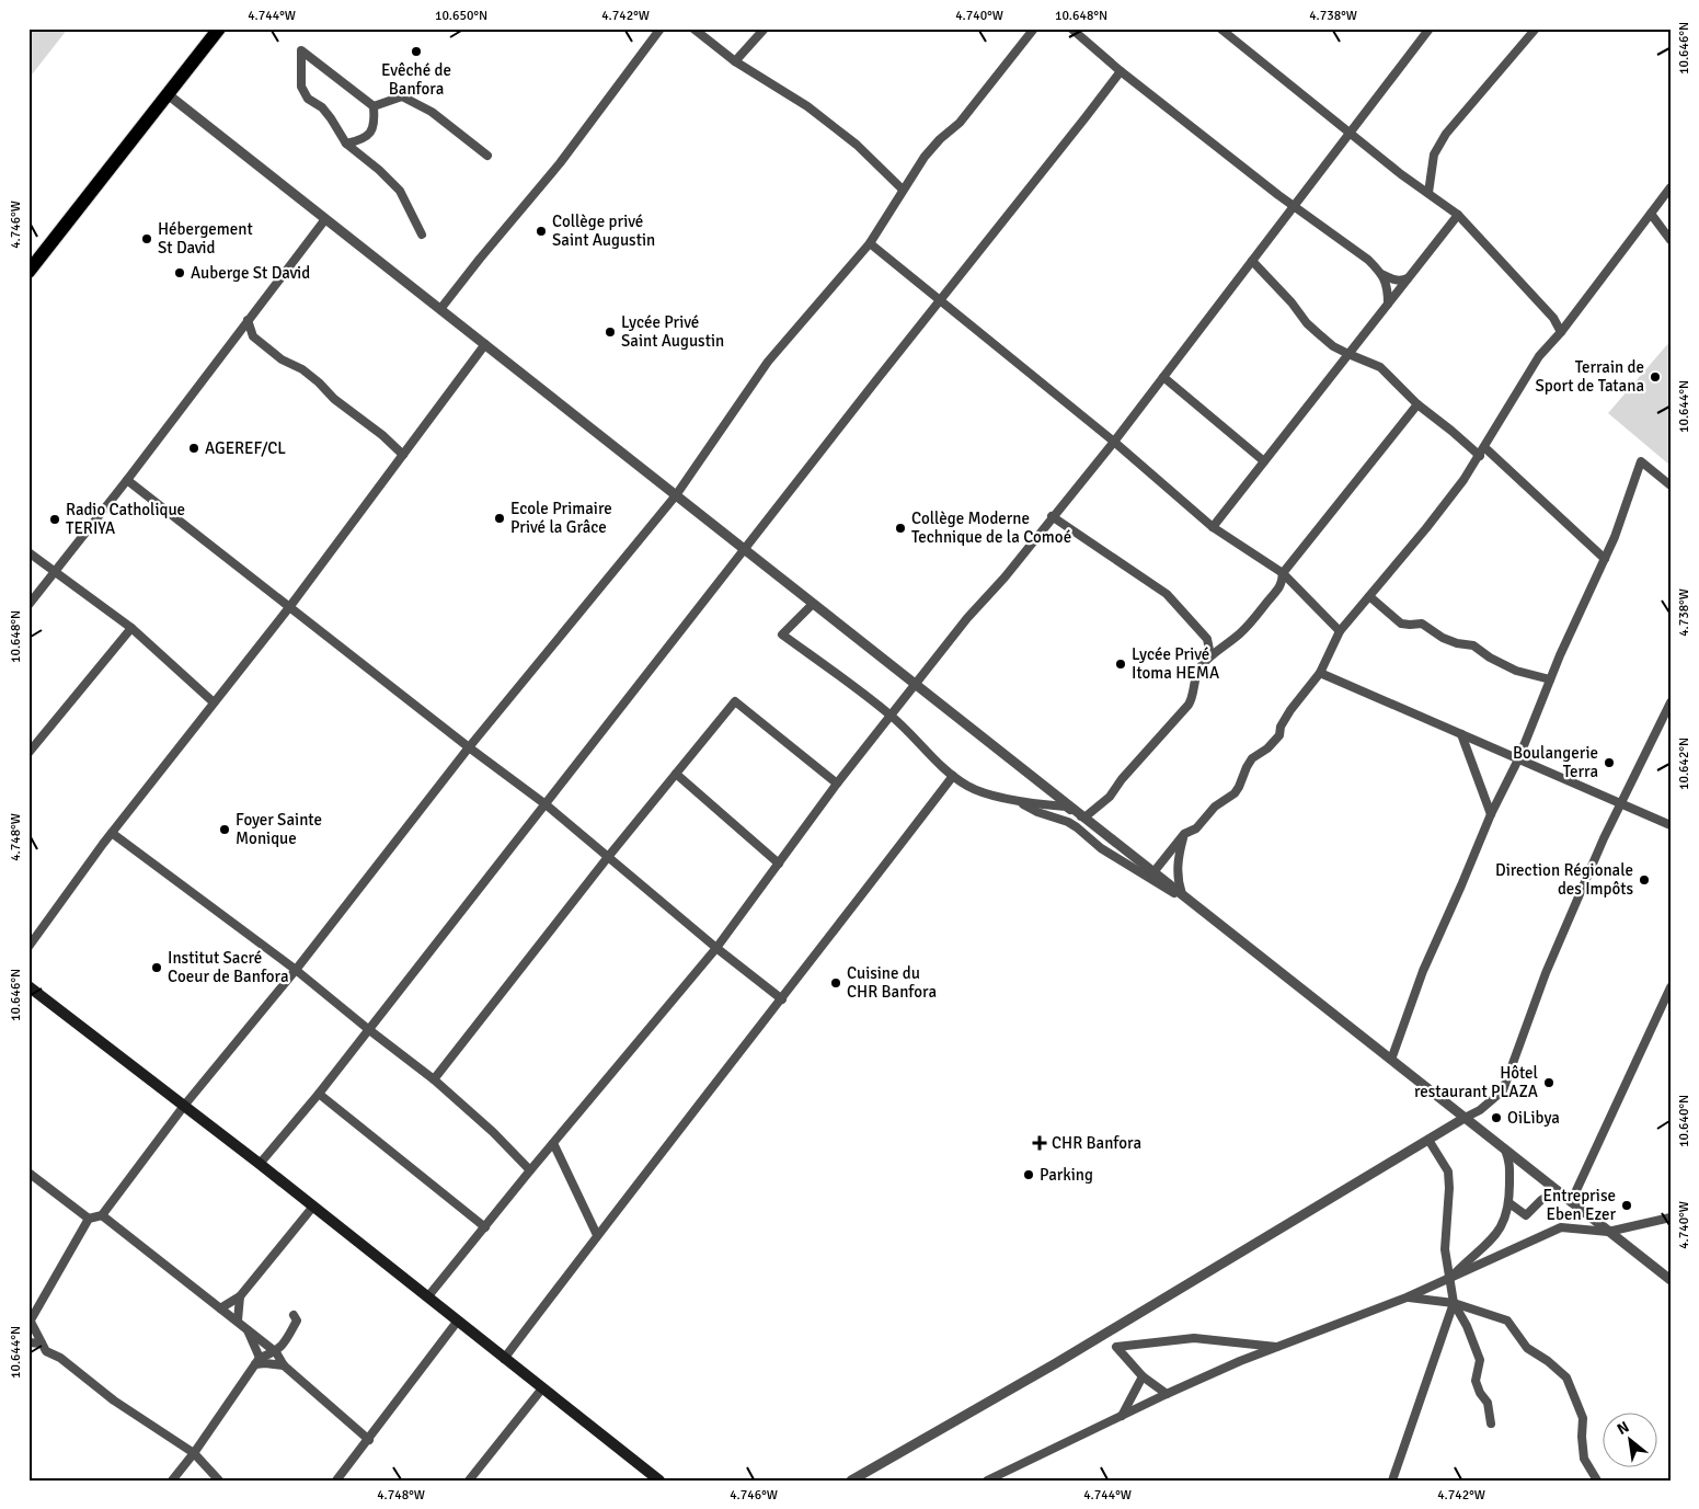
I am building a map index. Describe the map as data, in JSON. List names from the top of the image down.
{
  "places": {
    "other": [
      "Evêché de Banfora",
      "Collège privé Saint Augustin",
      "Hébergement St David",
      "Auberge St David",
      "Lycée Privé Saint Augustin",
      "Terrain de Sport de Tatana",
      "AGEREF/CL",
      "Ecole Primaire Privé la Grâce",
      "Radio Catholique TERIYA",
      "Collège Moderne Technique de la Comoé",
      "Lycée Privé Itoma HEMA",
      "Boulangerie Terra",
      "Foyer Sainte Monique",
      "Direction Régionale des Impôts",
      "Institut Sacré Coeur de Banfora",
      "Cuisine du CHR Banfora",
      "Hôtel restaurant PLAZA",
      "OiLibya",
      "Parking",
      "Entreprise Eben Ezer"
    ],
    "health": ["CHR Banfora"]
  },
  "north": "top left",
  "coordinates": [
    "4.744°W",
    "10.650°N",
    "4.742°W",
    "4.740°W",
    "10.648°N",
    "4.738°W",
    "10.646°N",
    "4.746°W",
    "10.644°N",
    "10.642°N",
    "4.748°W",
    "10.640°N"
  ]
}
